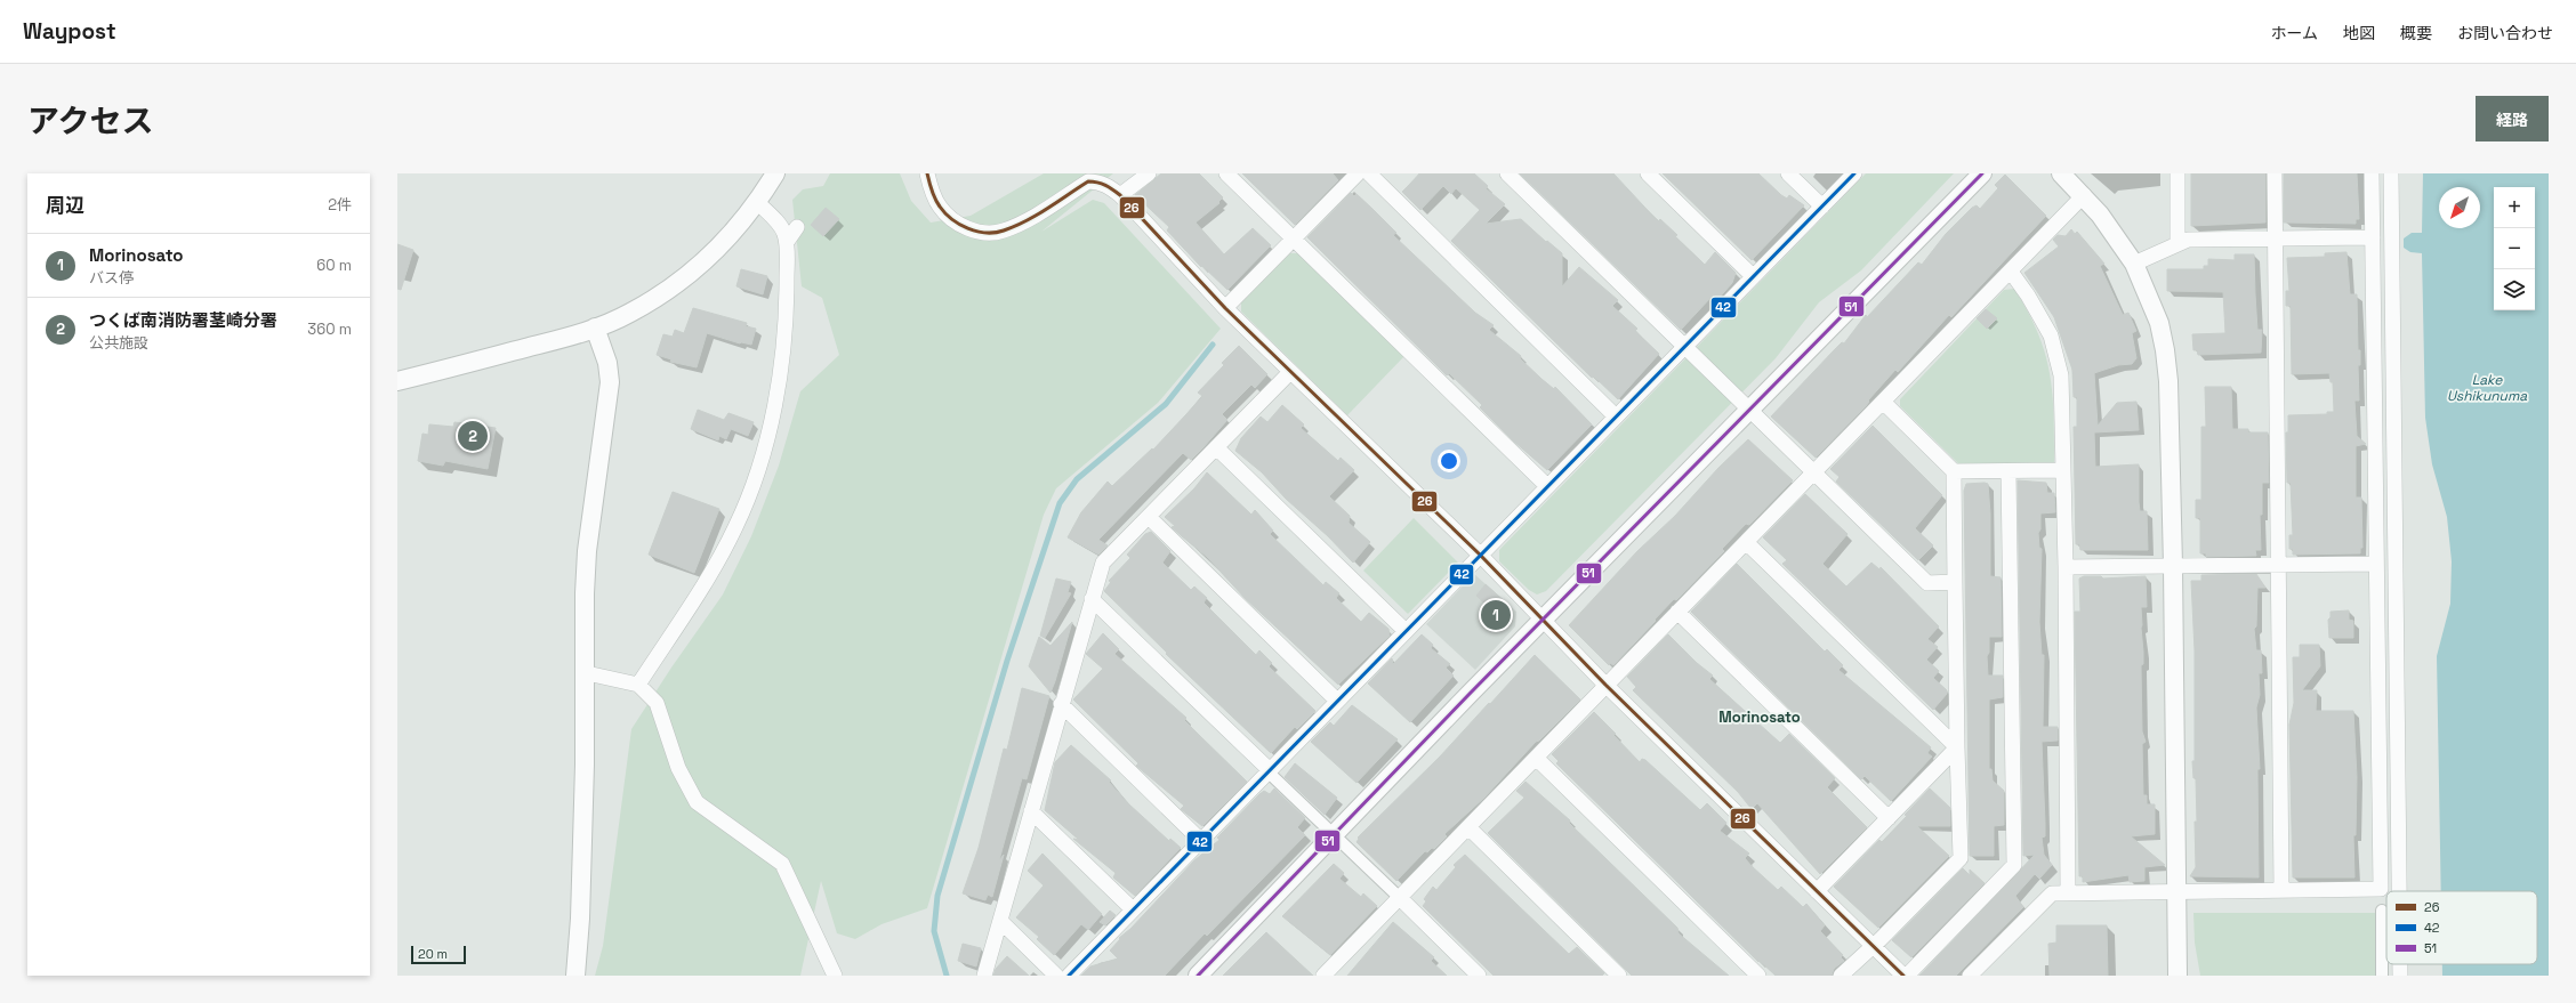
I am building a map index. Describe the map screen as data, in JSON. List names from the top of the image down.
{
  "districts": ["Morinosato"],
  "water": ["Lake Ushikunuma"],
  "lines": ["transit line 26", "transit line 42", "transit line 51"],
  "legend": ["26", "42", "51"],
  "scale_bar": "20 m",
  "north": "bottom left",
  "page": {
    "header": "Waypost",
    "nav": [
      "ホーム",
      "地図",
      "概要",
      "お問い合わせ"
    ],
    "title": "アクセス",
    "buttons": "経路",
    "heading": ["周辺", "2件"],
    "map_buttons": ["+", "−"],
    "list": [
      {
        "mark": "1",
        "name": "Morinosato",
        "note": "バス停",
        "value": "60 m"
      },
      {
        "mark": "2",
        "name": "つくば南消防署茎崎分署",
        "note": "公共施設",
        "value": "360 m"
      }
    ],
    "pins": ["2", "1"],
    "scale": "20 m"
  }
}
